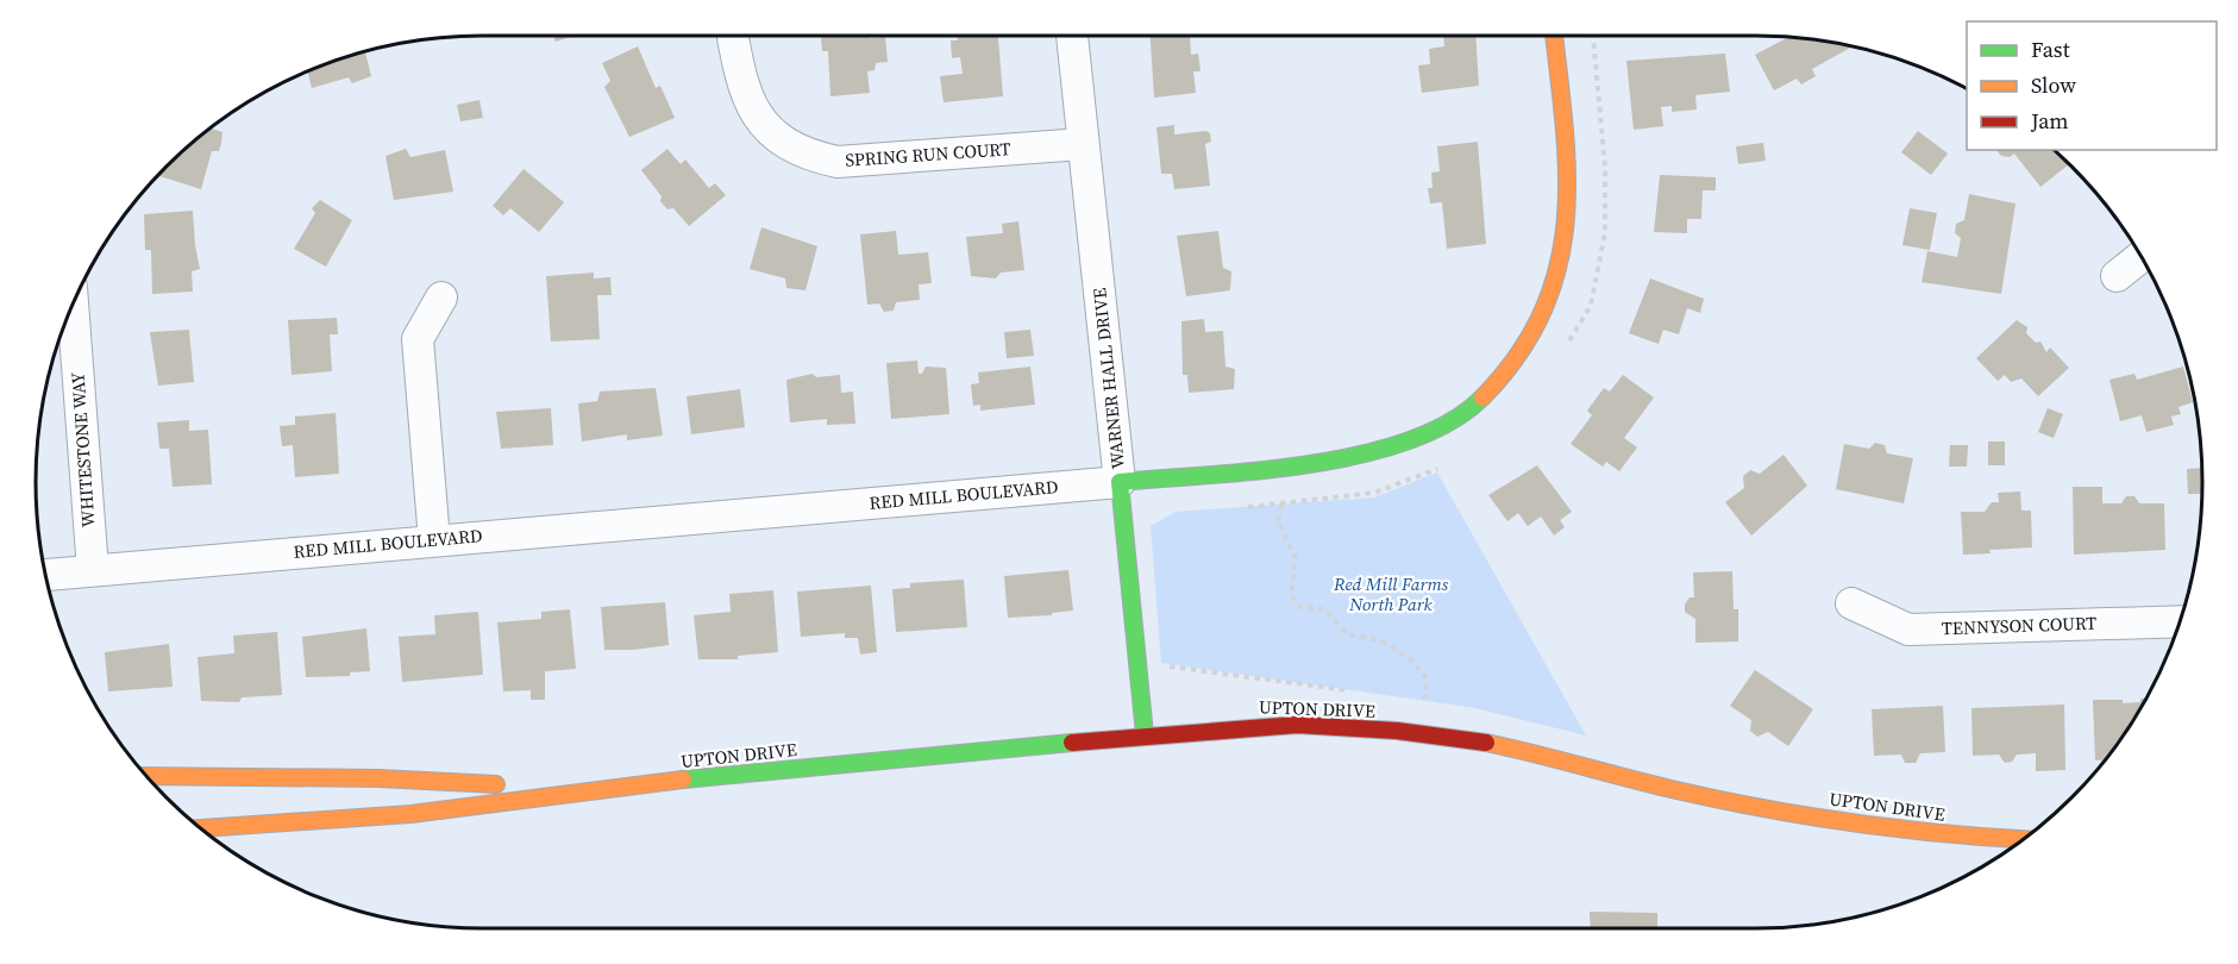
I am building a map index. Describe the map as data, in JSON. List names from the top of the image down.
{
  "streets": {
    "main road": ["WARNER HALL DRIVE", "RED MILL BOULEVARD", "UPTON DRIVE"],
    "street": ["SPRING RUN COURT", "WHITESTONE WAY", "TENNYSON COURT"]
  },
  "crossings": [
    ["SPRING RUN COURT", "WARNER HALL DRIVE"],
    ["WARNER HALL DRIVE", "RED MILL BOULEVARD"],
    ["WARNER HALL DRIVE", "UPTON DRIVE"],
    ["WHITESTONE WAY", "RED MILL BOULEVARD"]
  ],
  "parks": ["Red Mill Farms North Park"],
  "legend": ["Fast", "Slow", "Jam"]
}
